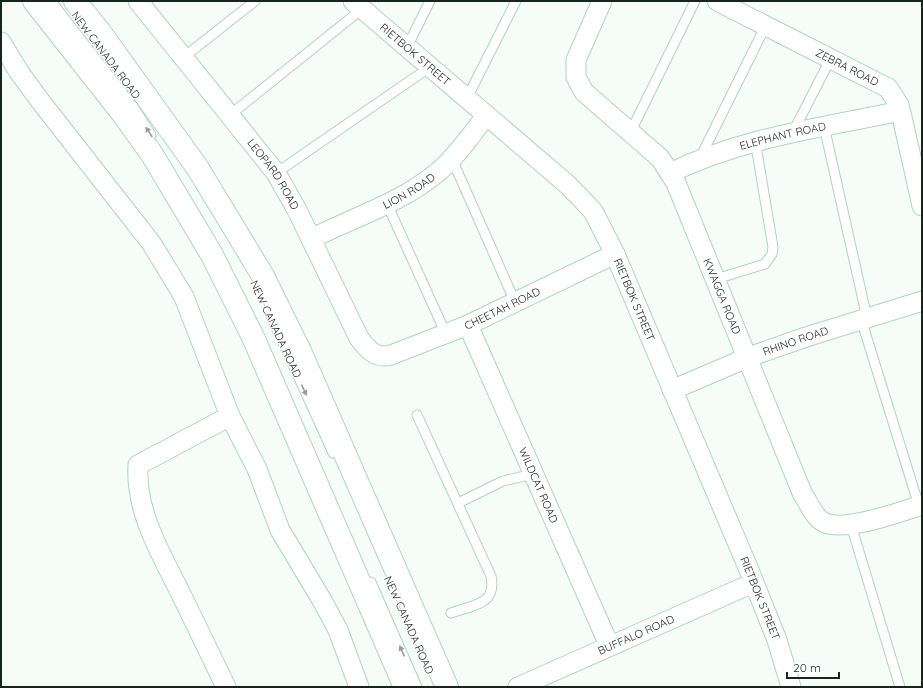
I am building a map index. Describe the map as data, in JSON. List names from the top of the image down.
{
  "streets": {
    "main road": ["NEW CANADA ROAD"],
    "street": [
      "RIETBOK STREET",
      "ZEBRA ROAD",
      "ELEPHANT ROAD",
      "LEOPARD ROAD",
      "LION ROAD",
      "KWAGGA ROAD",
      "CHEETAH ROAD",
      "RHINO ROAD",
      "WILDCAT ROAD",
      "BUFFALO ROAD"
    ]
  },
  "crossings": [
    ["RIETBOK STREET", "LION ROAD"],
    ["RIETBOK STREET", "CHEETAH ROAD"],
    ["RIETBOK STREET", "RHINO ROAD"],
    ["RIETBOK STREET", "BUFFALO ROAD"],
    ["ZEBRA ROAD", "ELEPHANT ROAD"],
    ["ELEPHANT ROAD", "KWAGGA ROAD"],
    ["LEOPARD ROAD", "LION ROAD"],
    ["LEOPARD ROAD", "CHEETAH ROAD"],
    ["KWAGGA ROAD", "RHINO ROAD"],
    ["CHEETAH ROAD", "WILDCAT ROAD"],
    ["WILDCAT ROAD", "BUFFALO ROAD"]
  ],
  "scale_bar": "20 m"
}
